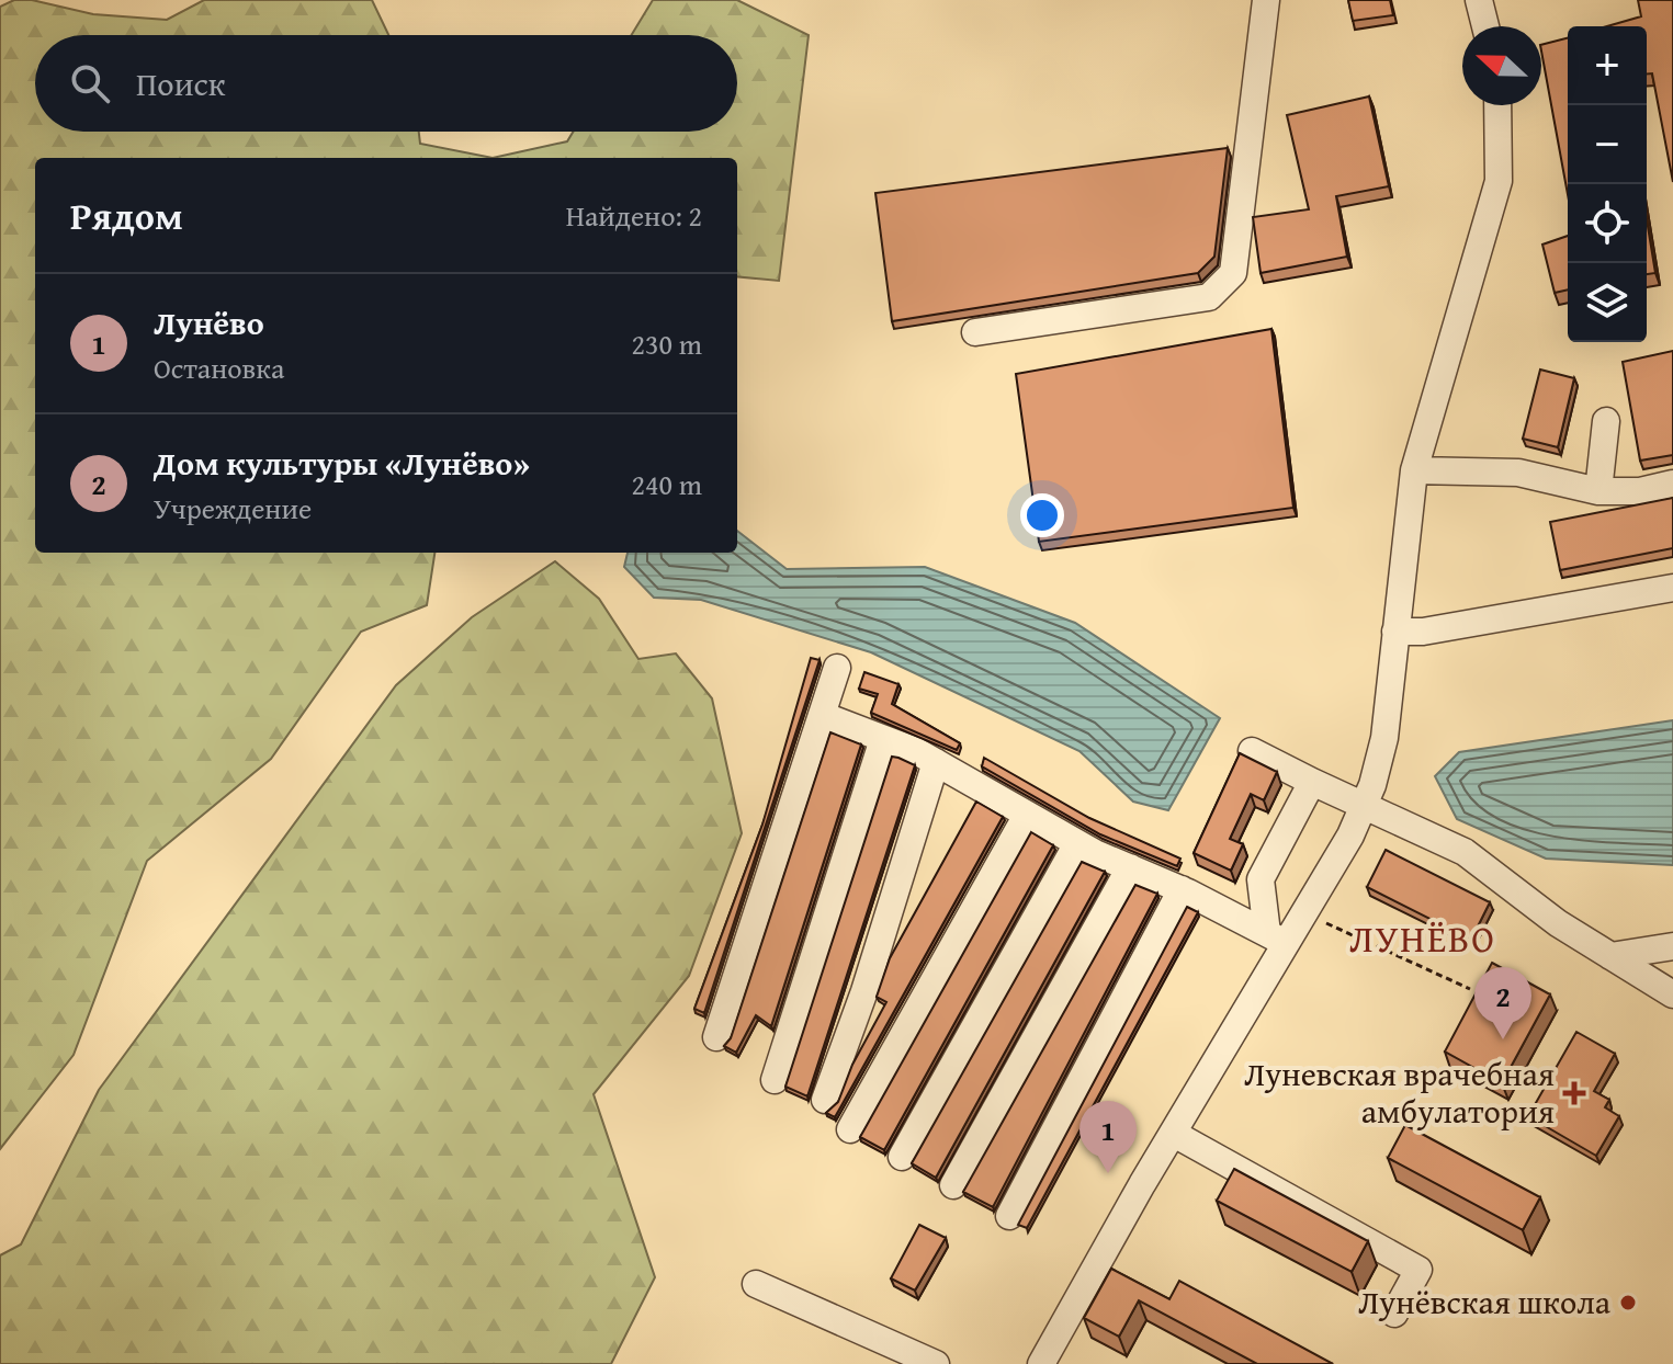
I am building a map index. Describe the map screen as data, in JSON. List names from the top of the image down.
{
  "districts": ["ЛУНЁВО"],
  "places": {
    "health": ["Луневская врачебная амбулатория"],
    "other": ["Лунёвская школа"]
  },
  "north": "left",
  "page": {
    "map_buttons": ["+", "−"],
    "search": "Поиск",
    "heading": ["Рядом", "Найдено: 2"],
    "list": [
      {
        "mark": "1",
        "name": "Лунёво",
        "note": "Остановка",
        "value": "230 m"
      },
      {
        "mark": "2",
        "name": "Дом культуры «Лунёво»",
        "note": "Учреждение",
        "value": "240 m"
      }
    ],
    "pins": ["2", "1"]
  }
}
